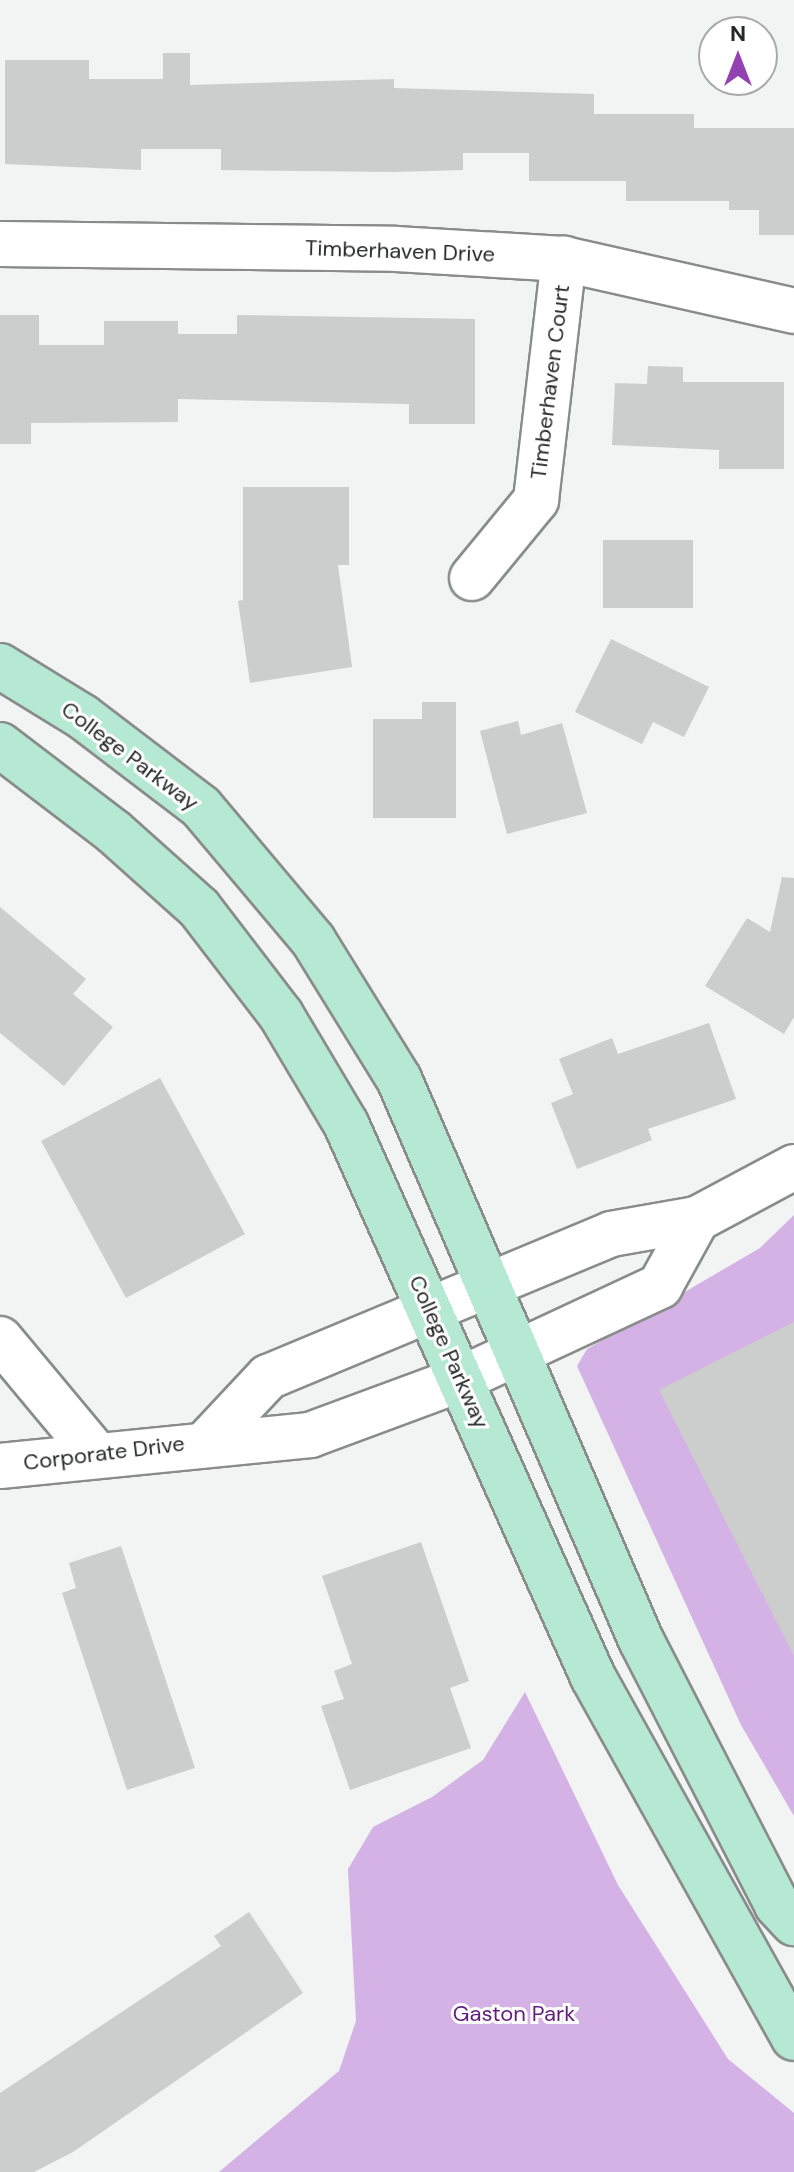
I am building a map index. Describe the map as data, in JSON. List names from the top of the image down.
{
  "streets": {
    "main road": ["College Parkway"],
    "street": ["Timberhaven Drive", "Timberhaven Court", "Corporate Drive"]
  },
  "crossings": [
    ["Timberhaven Drive", "Timberhaven Court"],
    ["College Parkway", "Corporate Drive"]
  ],
  "parks": ["Gaston Park"],
  "north": "top"
}
